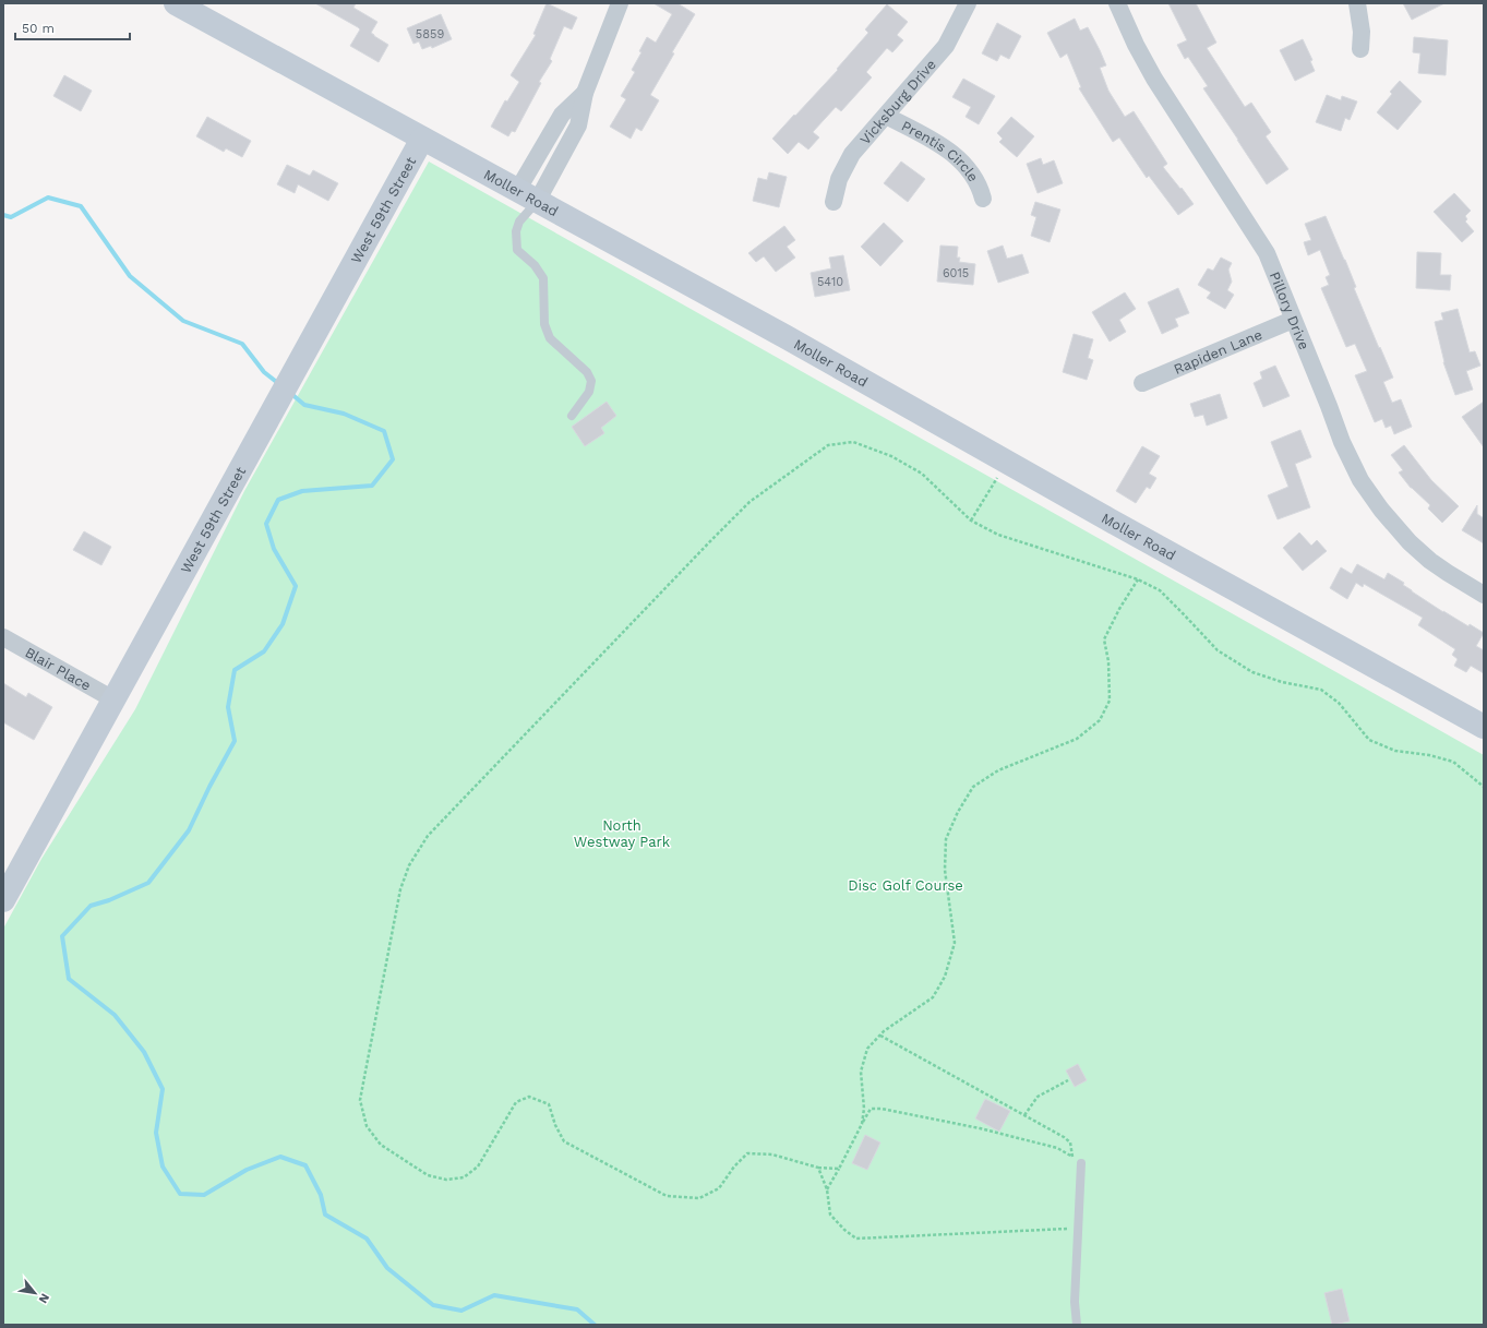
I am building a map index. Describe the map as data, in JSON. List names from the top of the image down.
{
  "streets": {
    "street": [
      "Vicksburg Drive",
      "Prentis Circle",
      "Moller Road",
      "West 59th Street",
      "Pillory Drive",
      "Rapiden Lane",
      "Blair Place"
    ]
  },
  "crossings": [
    ["Vicksburg Drive", "Prentis Circle"],
    ["Moller Road", "West 59th Street"],
    ["West 59th Street", "Blair Place"],
    ["Pillory Drive", "Rapiden Lane"]
  ],
  "parks": ["North Westway Park", "Disc Golf Course"],
  "house_numbers": ["5859", "6015", "5410"],
  "scale_bar": "50 m",
  "north": "bottom right"
}
